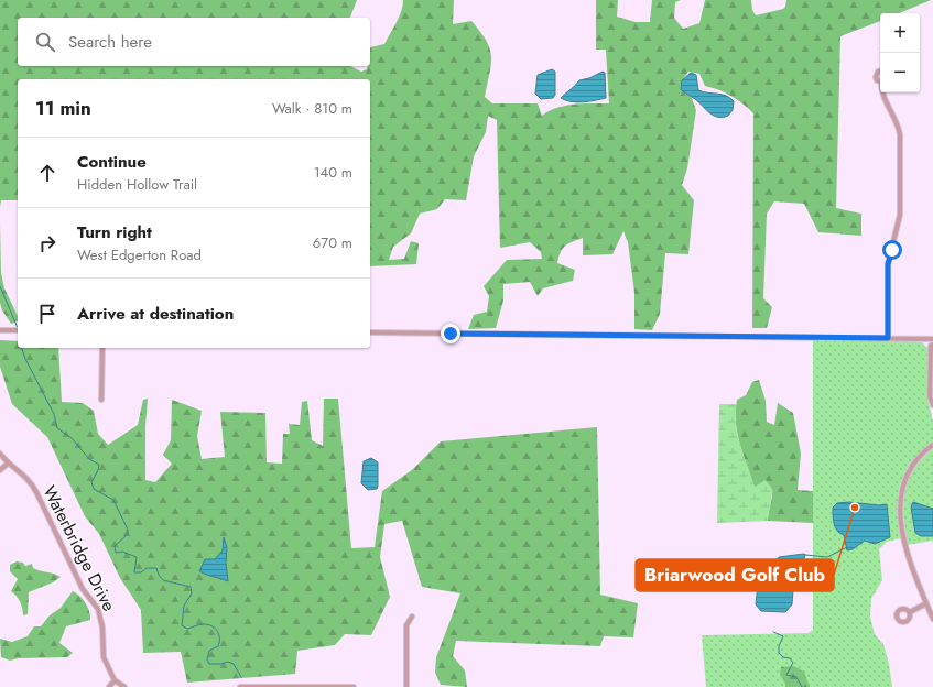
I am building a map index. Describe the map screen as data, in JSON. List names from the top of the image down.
{
  "streets": {
    "street": ["Waterbridge Drive"]
  },
  "places": ["Briarwood Golf Club"],
  "page": {
    "map_buttons": ["+", "−"],
    "search": "Search here",
    "heading": ["11 min", "Walk · 810 m"],
    "list": [
      ["Continue", "Hidden Hollow Trail", "140 m"],
      ["Turn right", "West Edgerton Road", "670 m"],
      "Arrive at destination"
    ]
  }
}
